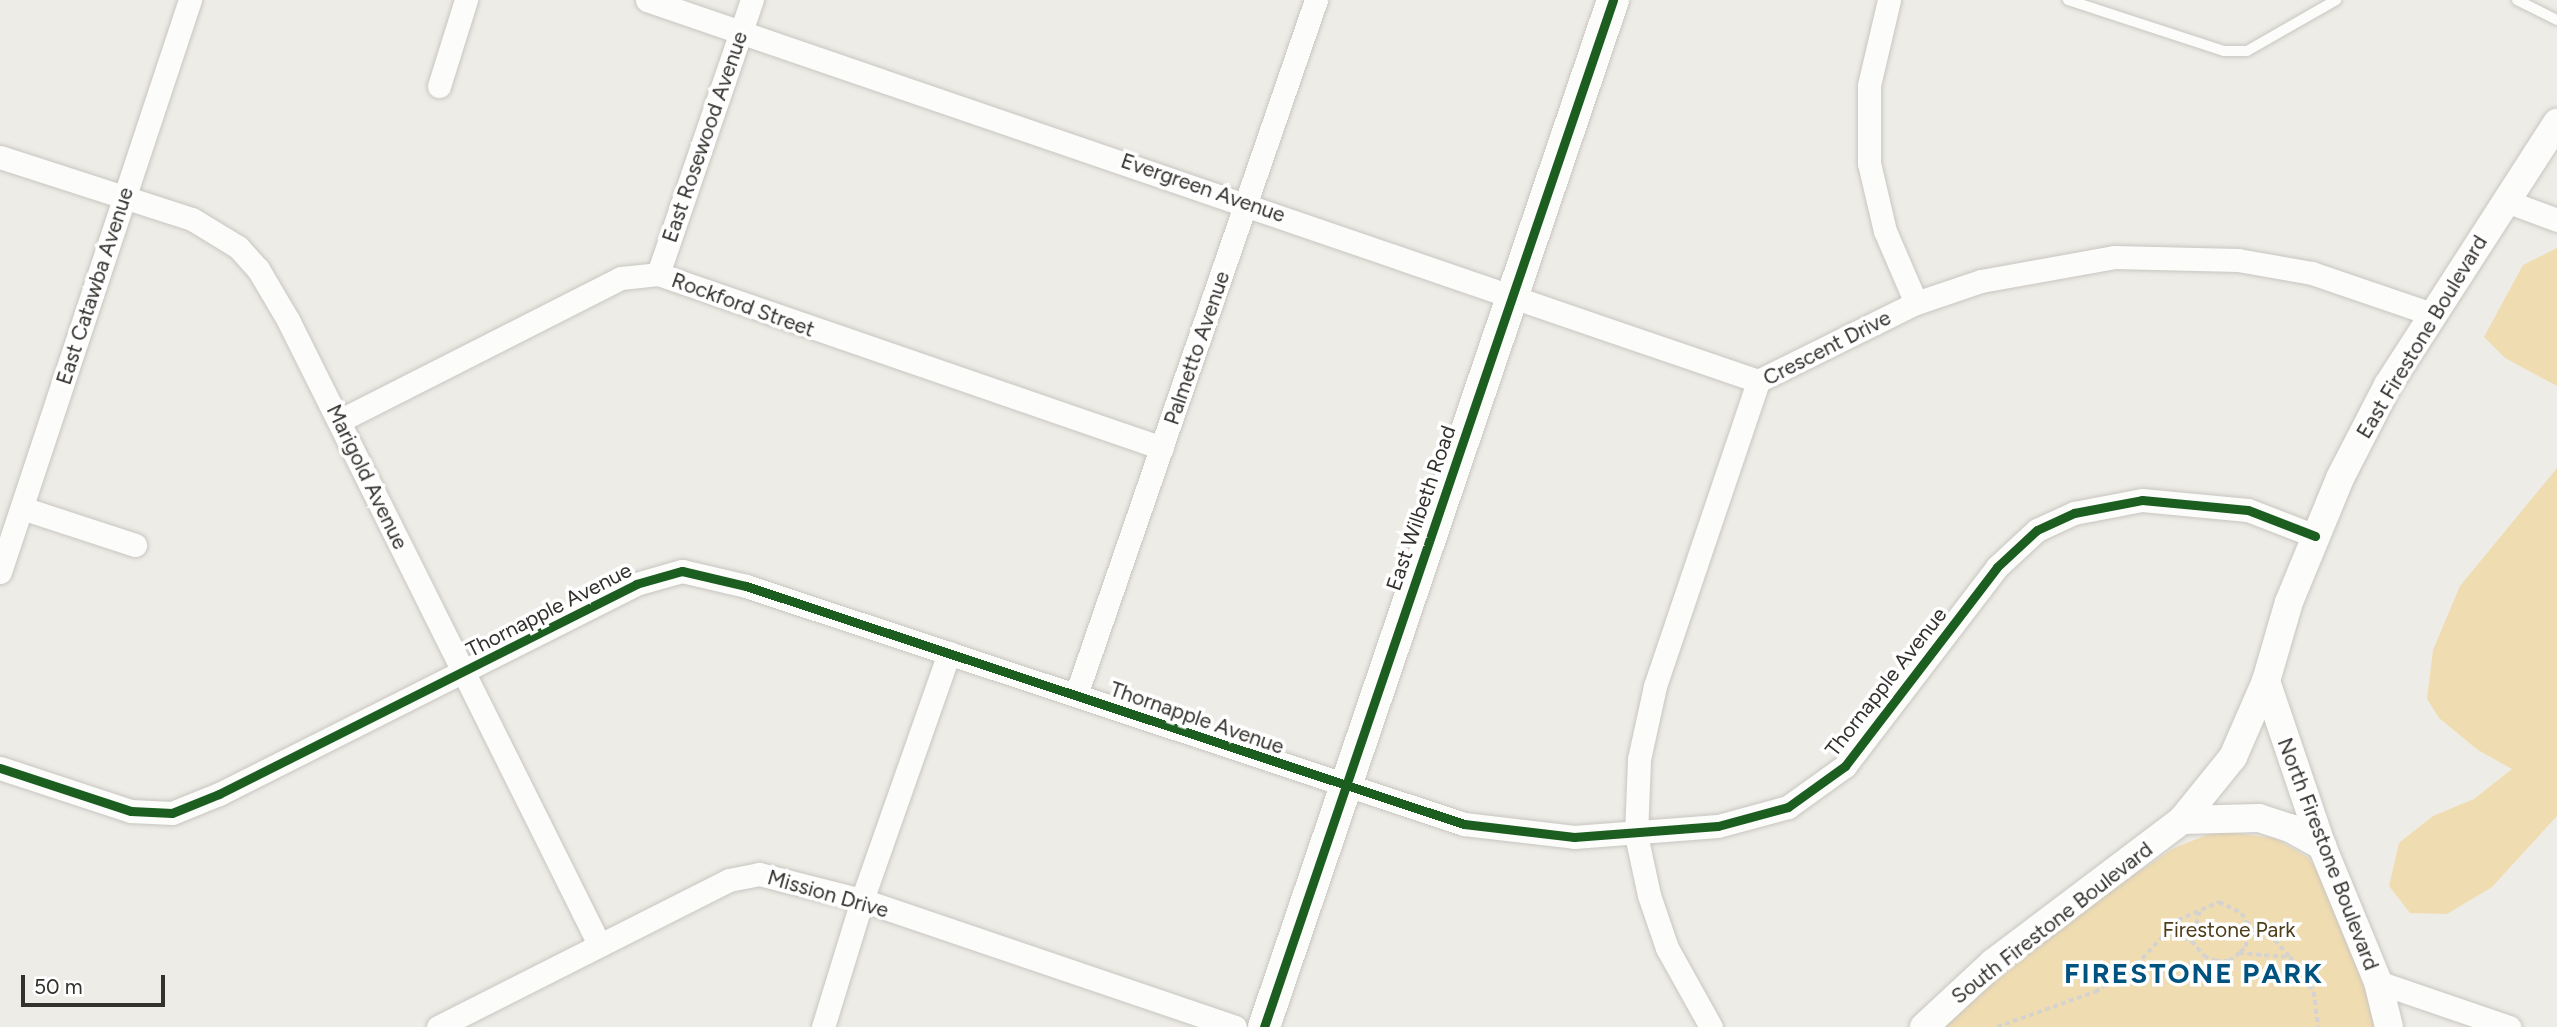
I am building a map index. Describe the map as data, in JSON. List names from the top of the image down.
{
  "streets": {
    "main road": ["East Wilbeth Road"],
    "street": [
      "East Rosewood Avenue",
      "Evergreen Avenue",
      "East Catawba Avenue",
      "Rockford Street",
      "East Firestone Boulevard",
      "Palmetto Avenue",
      "Crescent Drive",
      "Marigold Avenue",
      "Thornapple Avenue",
      "North Firestone Boulevard",
      "Mission Drive",
      "South Firestone Boulevard"
    ]
  },
  "crossings": [
    ["East Rosewood Avenue", "Evergreen Avenue"],
    ["East Rosewood Avenue", "Rockford Street"],
    ["Evergreen Avenue", "Palmetto Avenue"],
    ["Evergreen Avenue", "Crescent Drive"],
    ["Evergreen Avenue", "East Wilbeth Road"],
    ["East Catawba Avenue", "Marigold Avenue"],
    ["Rockford Street", "Palmetto Avenue"],
    ["Rockford Street", "Marigold Avenue"],
    ["East Firestone Boulevard", "Crescent Drive"],
    ["East Firestone Boulevard", "Thornapple Avenue"],
    ["East Firestone Boulevard", "North Firestone Boulevard"],
    ["East Firestone Boulevard", "South Firestone Boulevard"],
    ["Palmetto Avenue", "Thornapple Avenue"],
    ["Crescent Drive", "Thornapple Avenue"],
    ["Marigold Avenue", "Thornapple Avenue"],
    ["Marigold Avenue", "Mission Drive"],
    ["East Wilbeth Road", "Thornapple Avenue"],
    ["North Firestone Boulevard", "South Firestone Boulevard"]
  ],
  "districts": ["FIRESTONE PARK"],
  "parks": ["Firestone Park"],
  "scale_bar": "50 m"
}
